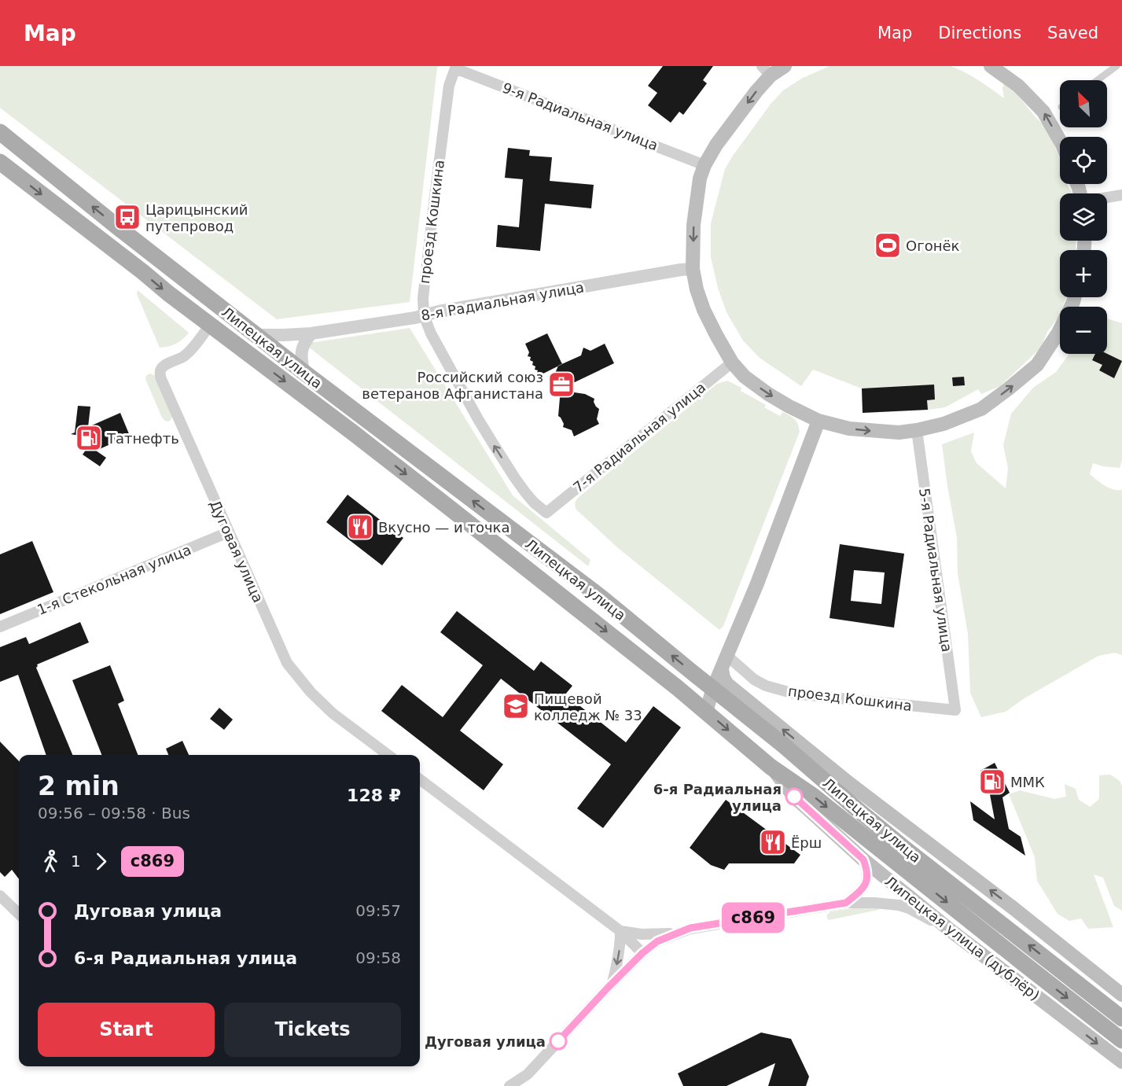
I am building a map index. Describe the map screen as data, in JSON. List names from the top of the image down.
{
  "streets": {
    "main road": ["Липецкая улица", "Липецкая улица (дублёр)"],
    "street": [
      "9-я Радиальная улица",
      "проезд Кошкина",
      "8-я Радиальная улица",
      "7-я Радиальная улица",
      "Дуговая улица",
      "5-я Радиальная улица",
      "1-я Стекольная улица"
    ]
  },
  "crossings": [
    ["9-я Радиальная улица", "проезд Кошкина"],
    ["проезд Кошкина", "8-я Радиальная улица"],
    ["проезд Кошкина", "7-я Радиальная улица"],
    ["проезд Кошкина", "5-я Радиальная улица"],
    ["8-я Радиальная улица", "Липецкая улица"],
    ["Липецкая улица", "Дуговая улица"],
    ["Липецкая улица", "Липецкая улица (дублёр)"],
    ["Дуговая улица", "1-я Стекольная улица"]
  ],
  "places": {
    "bus stop": ["Царицынский путепровод"],
    "sports": ["Огонёк"],
    "office": ["Российский союз ветеранов Афганистана"],
    "fuel station": ["Татнефть", "ММК"],
    "restaurant": ["Вкусно — и точка", "Ёрш"],
    "school or university": ["Пищевой колледж № 33"],
    "other": ["6-я Радиальная улица", "Дуговая улица"]
  },
  "lines": ["bus line с869"],
  "north": "top left",
  "page": {
    "header": "Map",
    "nav": ["Map", "Directions", "Saved"],
    "on_map": "с869",
    "map_buttons": ["+", "−"],
    "heading": ["2 min", "09:56 – 09:58 · Bus", "128 ₽"],
    "legs": ["1", "с869"],
    "list": [
      {
        "name": "Дуговая улица",
        "value": "09:57"
      },
      {
        "name": "6-я Радиальная улица",
        "value": "09:58"
      }
    ],
    "buttons": ["Start", "Tickets"]
  }
}
